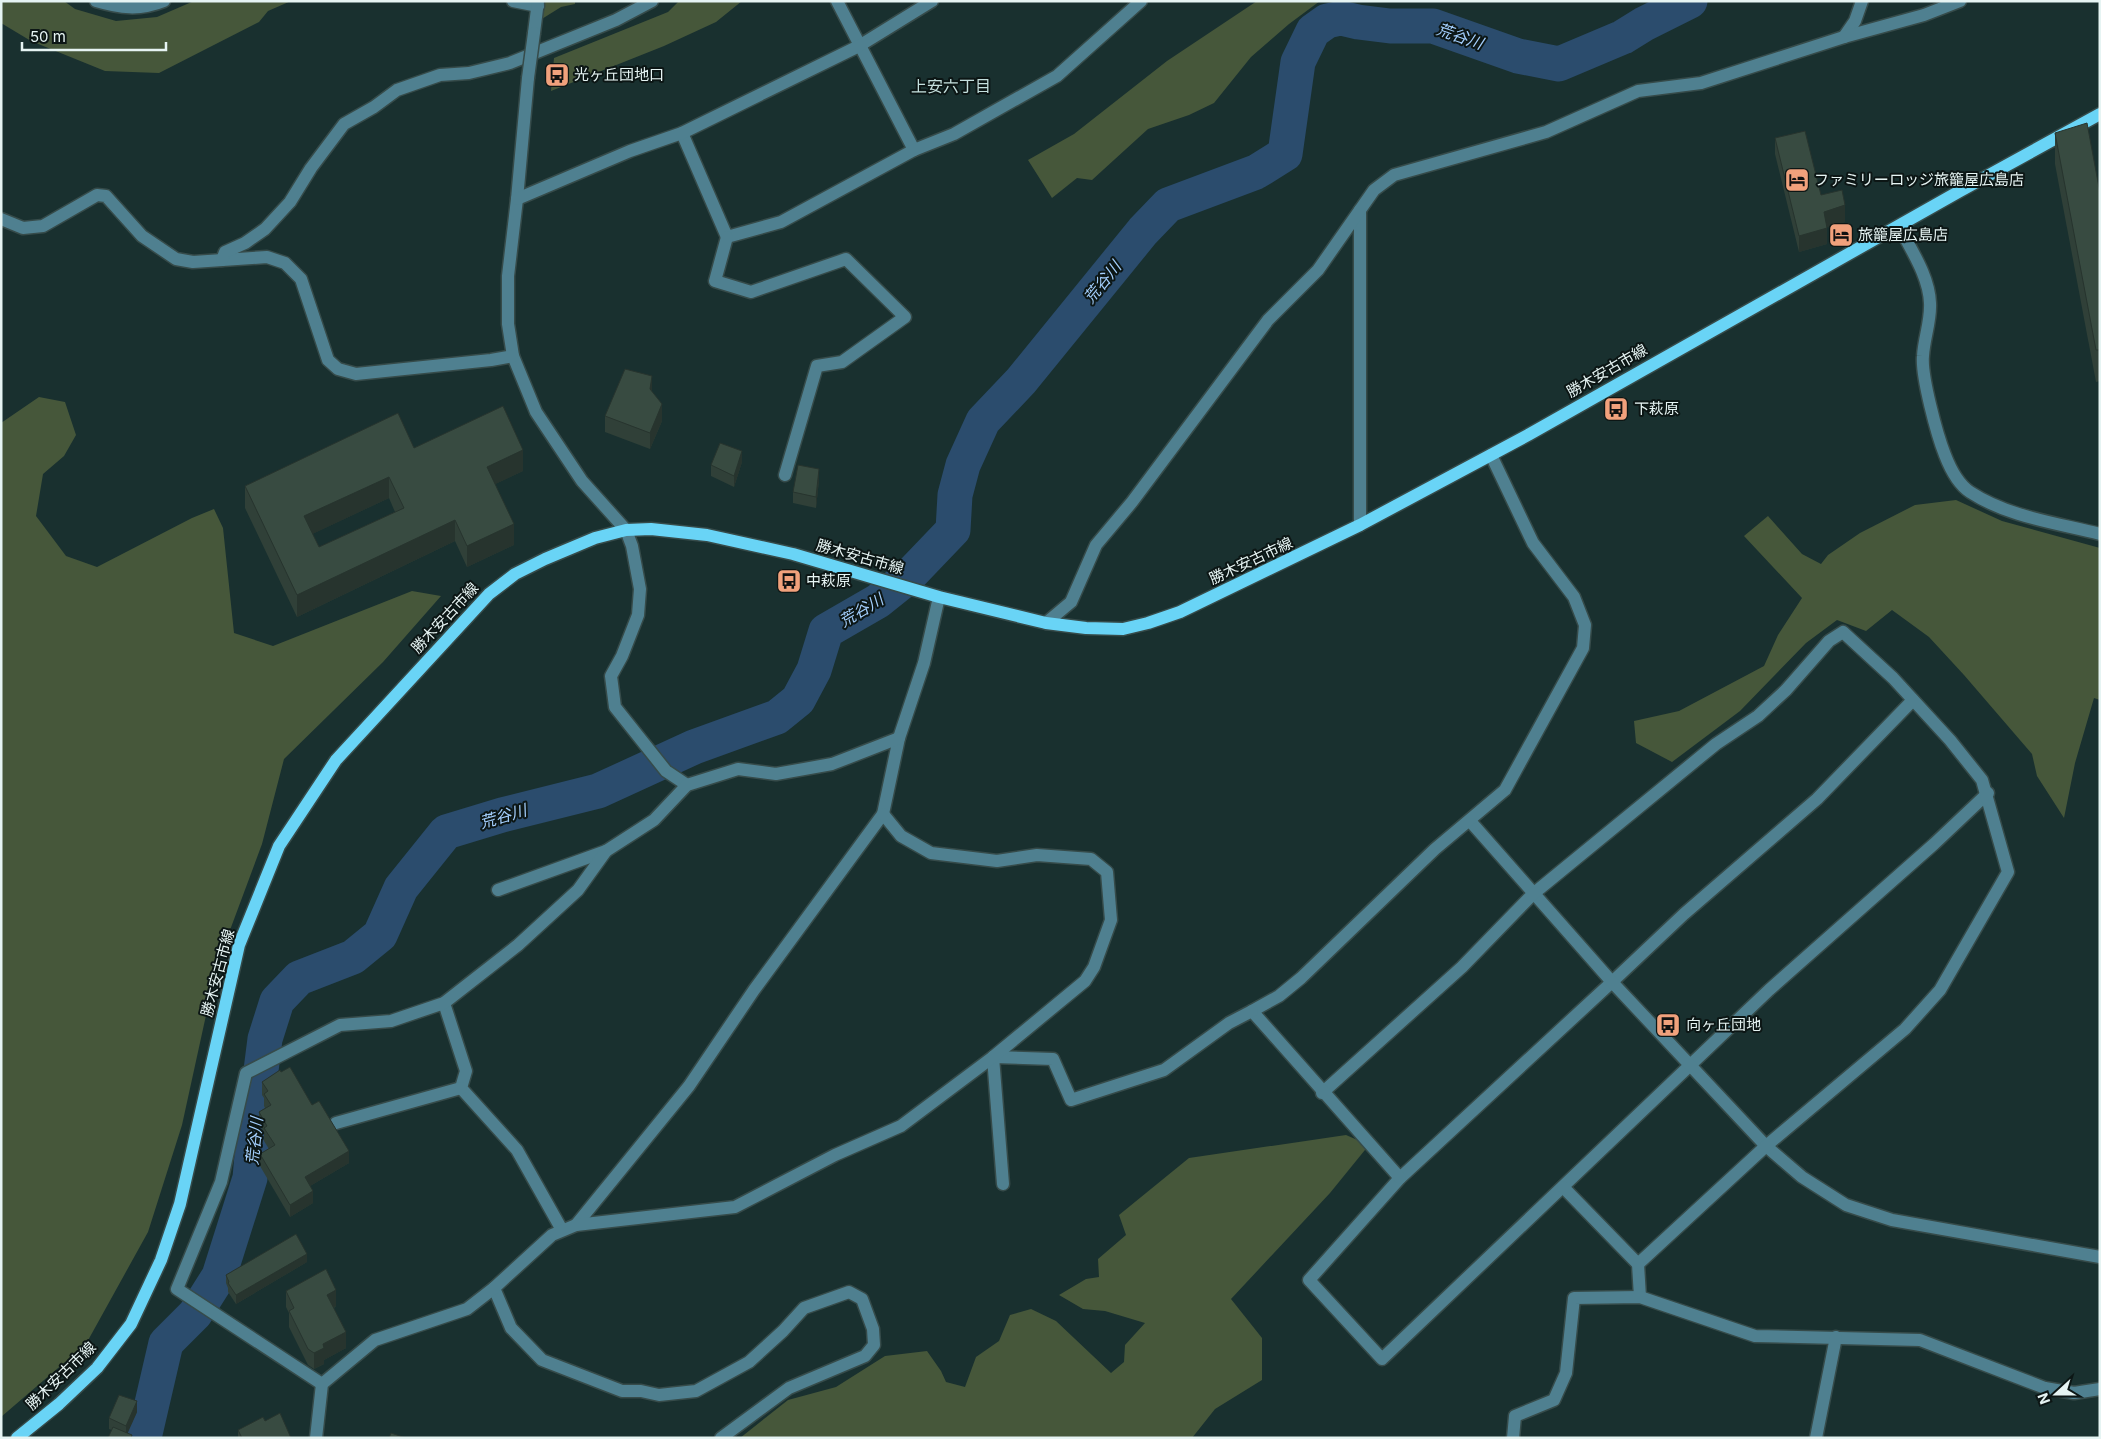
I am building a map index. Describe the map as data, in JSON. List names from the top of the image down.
{
  "streets": {
    "main road": ["勝木安古市線"]
  },
  "districts": ["上安六丁目"],
  "water": ["荒谷川"],
  "places": {
    "bus stop": [
      "光ヶ丘団地口",
      "下萩原",
      "中萩原",
      "向ヶ丘団地"
    ],
    "hotel": ["ファミリーロッジ旅籠屋広島店", "旅籠屋広島店"]
  },
  "scale_bar": "50 m",
  "north": "left"
}
